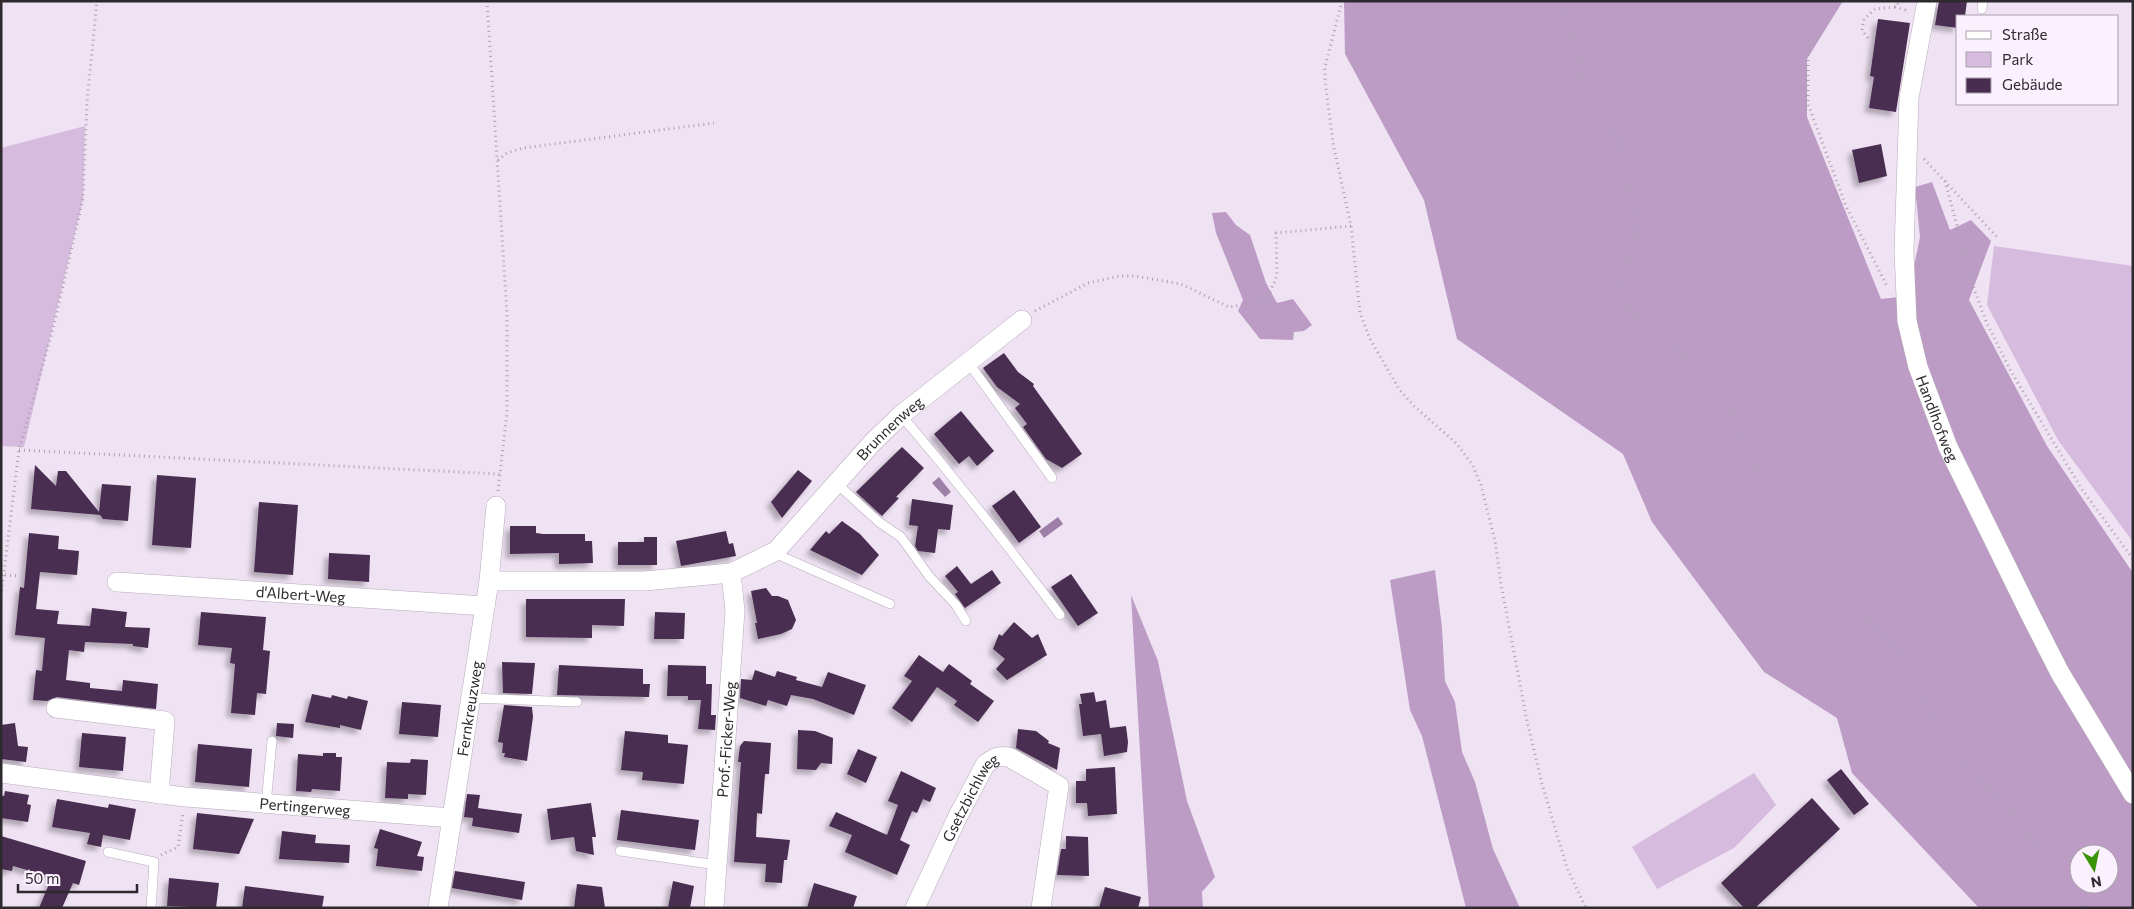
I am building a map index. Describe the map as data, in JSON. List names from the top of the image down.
{
  "streets": {
    "street": [
      "Handlhofweg",
      "Brunnenweg",
      "d'Albert-Weg",
      "Fernkreuzweg",
      "Prof.-Ficker-Weg",
      "Gsetzbichlweg",
      "Pertingerweg"
    ]
  },
  "crossings": [
    ["Brunnenweg", "Fernkreuzweg"],
    ["Brunnenweg", "Prof.-Ficker-Weg"],
    ["d'Albert-Weg", "Fernkreuzweg"],
    ["Fernkreuzweg", "Pertingerweg"]
  ],
  "legend": ["Straße", "Park", "Gebäude"],
  "scale_bar": "50 m",
  "north": "bottom"
}
